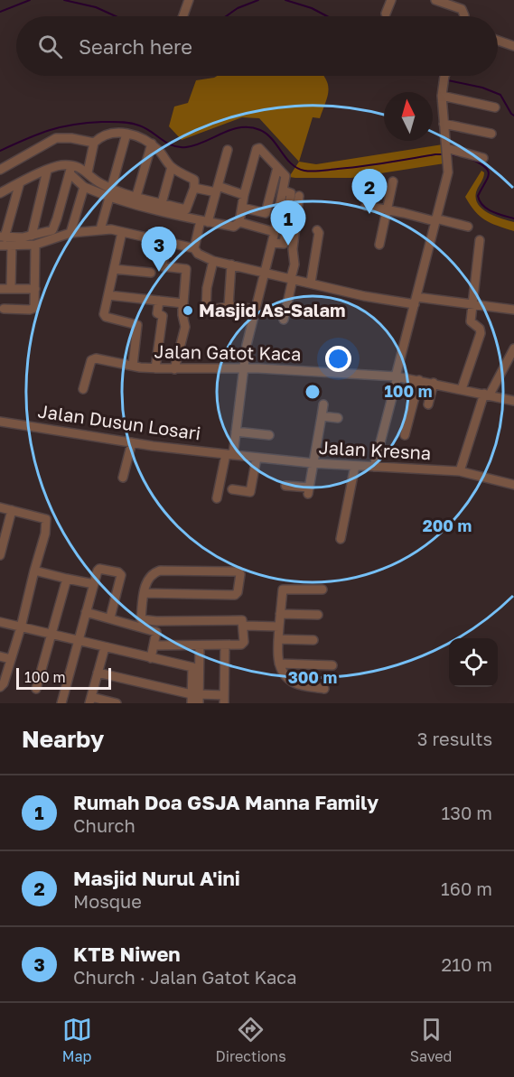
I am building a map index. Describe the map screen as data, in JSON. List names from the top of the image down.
{
  "streets": {
    "street": ["Jalan Gatot Kaca", "Jalan Dusun Losari", "Jalan Kresna"]
  },
  "crossings": [
    ["Jalan Dusun Losari", "Jalan Kresna"]
  ],
  "places": ["Masjid As-Salam"],
  "scale_bar": "100 m",
  "north": "top",
  "page": {
    "search": "Search here",
    "pins": ["2", "1", "3"],
    "scale": "100 m",
    "heading": ["Nearby", "3 results"],
    "list": [
      {
        "mark": "1",
        "name": "Rumah Doa GSJA Manna Family",
        "note": "Church",
        "value": "130 m"
      },
      {
        "mark": "2",
        "name": "Masjid Nurul A'ini",
        "note": "Mosque",
        "value": "160 m"
      },
      {
        "mark": "3",
        "name": "KTB Niwen",
        "note": "Church · Jalan Gatot Kaca",
        "value": "210 m"
      }
    ],
    "nav": ["Map", "Directions", "Saved"]
  },
  "rings": ["100 m", "200 m", "300 m"]
}
